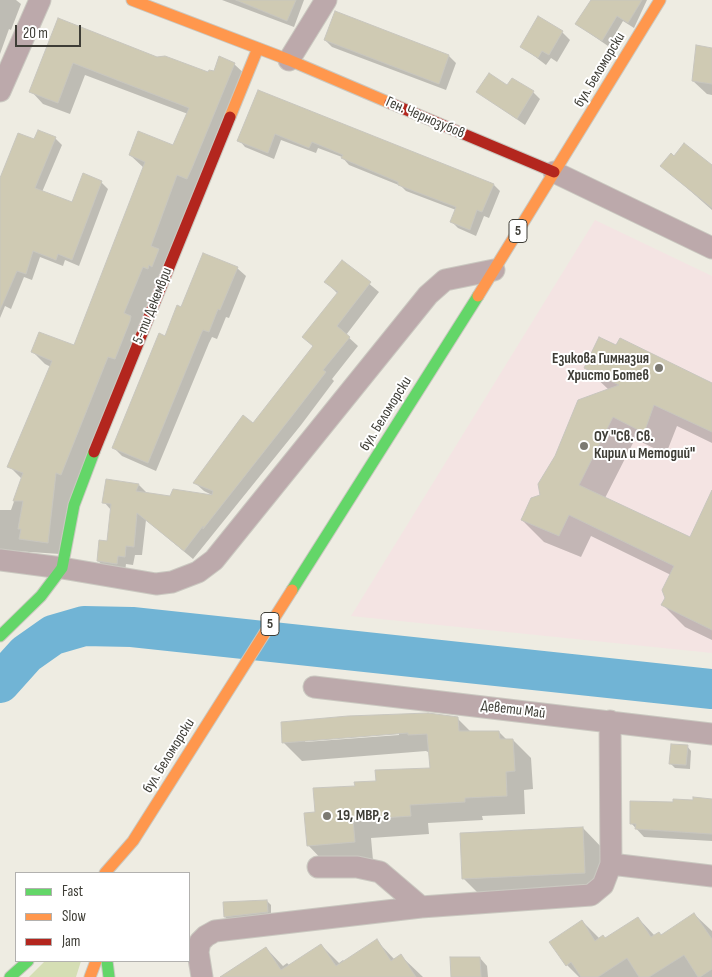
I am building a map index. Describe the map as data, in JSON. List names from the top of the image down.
{
  "streets": {
    "main road": [
      "бул. Беломорски",
      "Ген. Чернозубов",
      "5",
      "5-ти Декември"
    ],
    "street": ["Девети Май"]
  },
  "crossings": [
    ["бул. Беломорски", "Ген. Чернозубов"],
    ["Ген. Чернозубов", "5-ти Декември"]
  ],
  "places": ["Езикова Гимназия Христо Ботев", "ОУ \"Св. Св. Кирил и Методий\"", "19, МВР, г"],
  "legend": ["Fast", "Slow", "Jam"],
  "scale_bar": "20 m"
}
